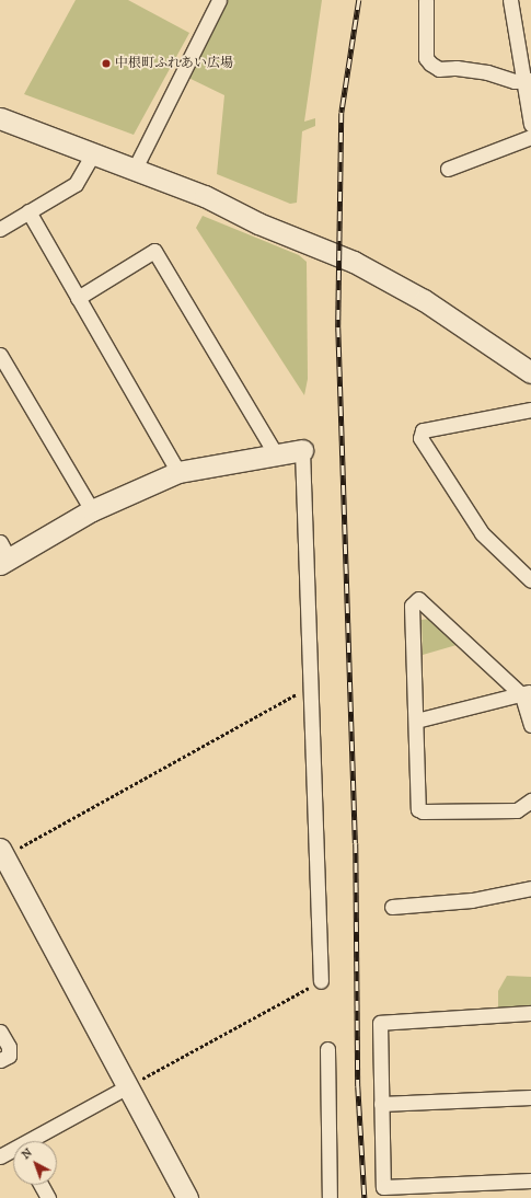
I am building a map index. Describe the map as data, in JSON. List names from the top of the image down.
{
  "places": ["中根町ふれあい広場"],
  "north": "top left"
}
